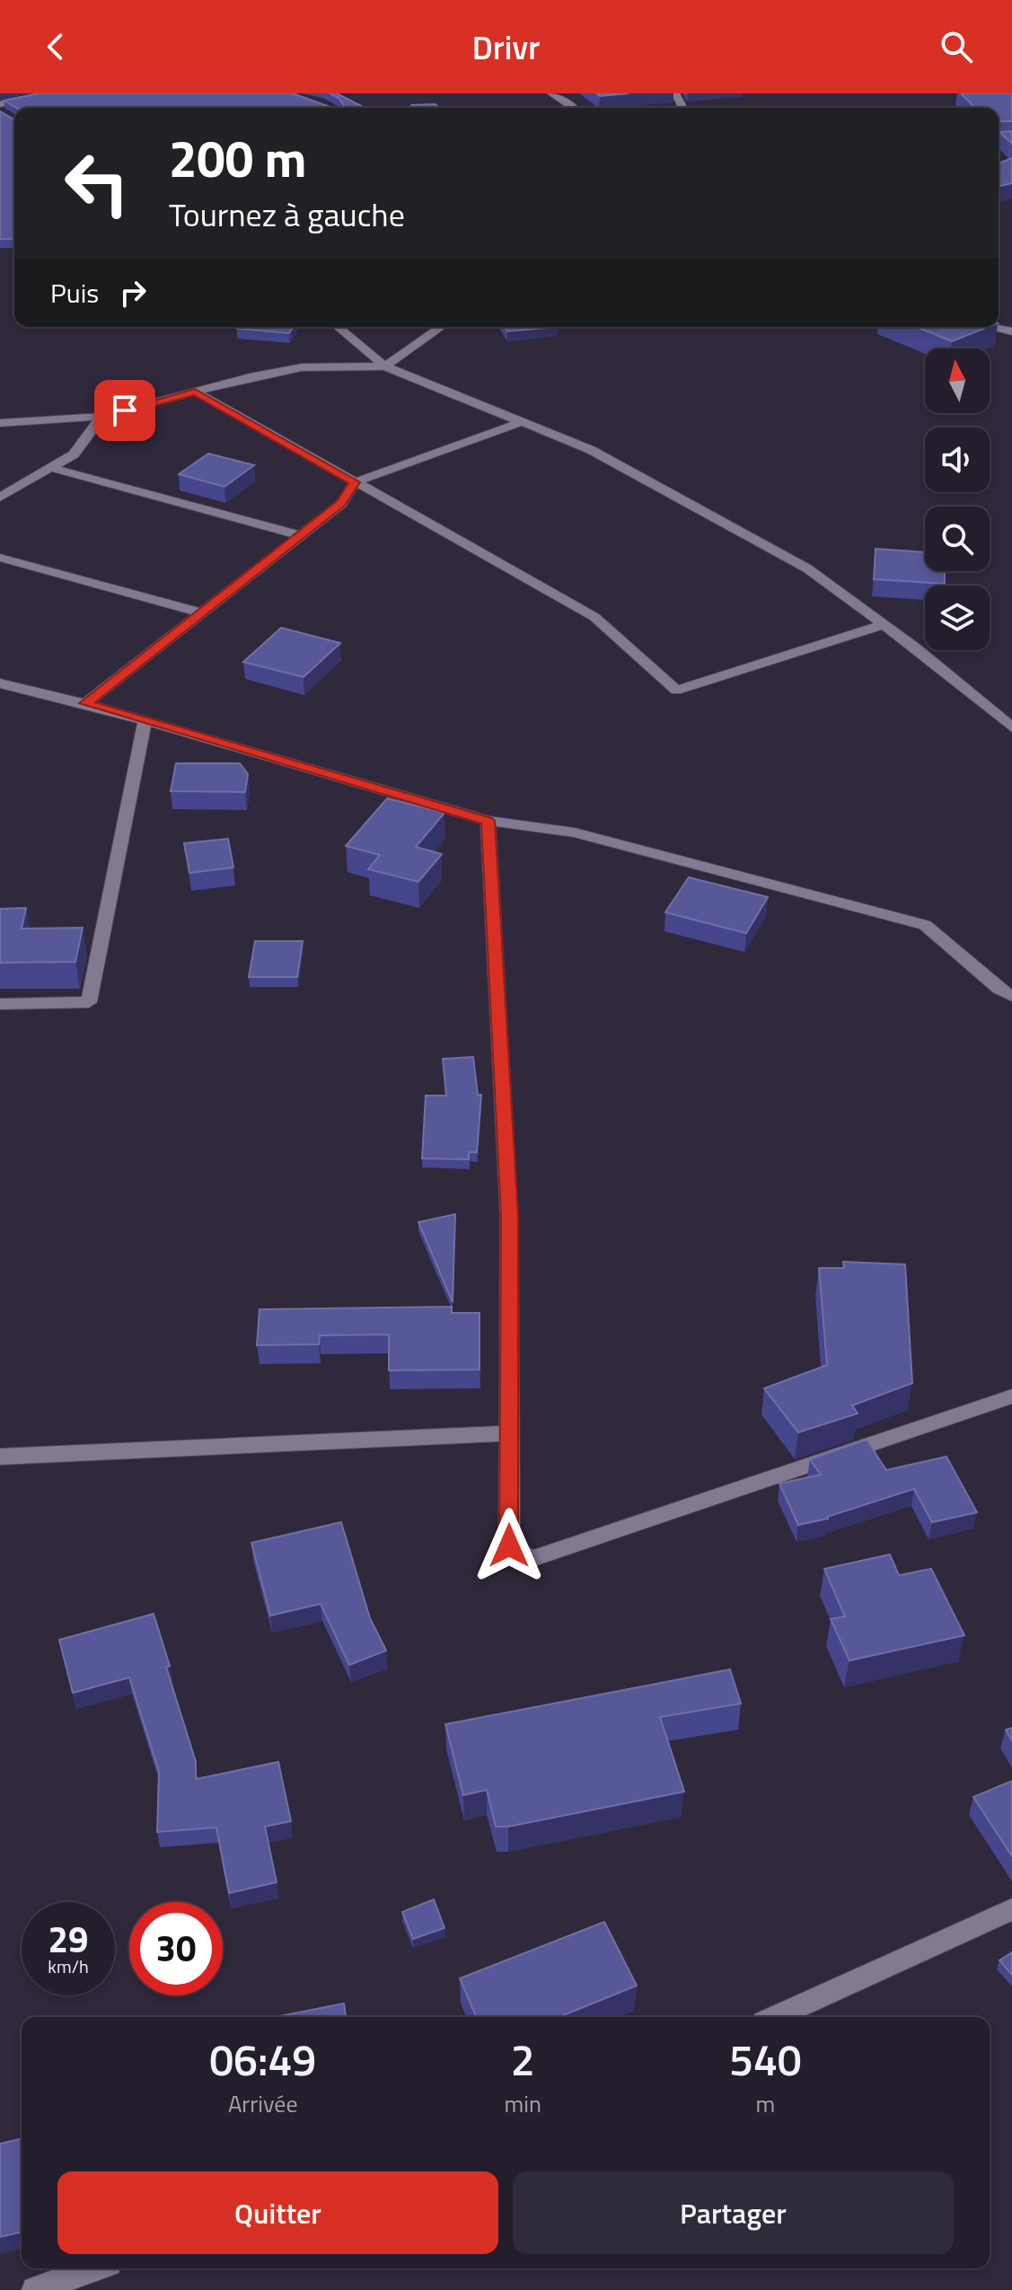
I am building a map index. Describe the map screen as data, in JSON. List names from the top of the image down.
{
  "north": "top",
  "page": {
    "header": "Drivr",
    "turn": ["200 m", "Tournez à gauche"],
    "then": "Puis",
    "speed": "29 km/h",
    "limit": "30",
    "eta": [
      "06:49",
      "Arrivée",
      "2",
      "min",
      "540",
      "m"
    ],
    "buttons": ["Quitter", "Partager"]
  }
}
